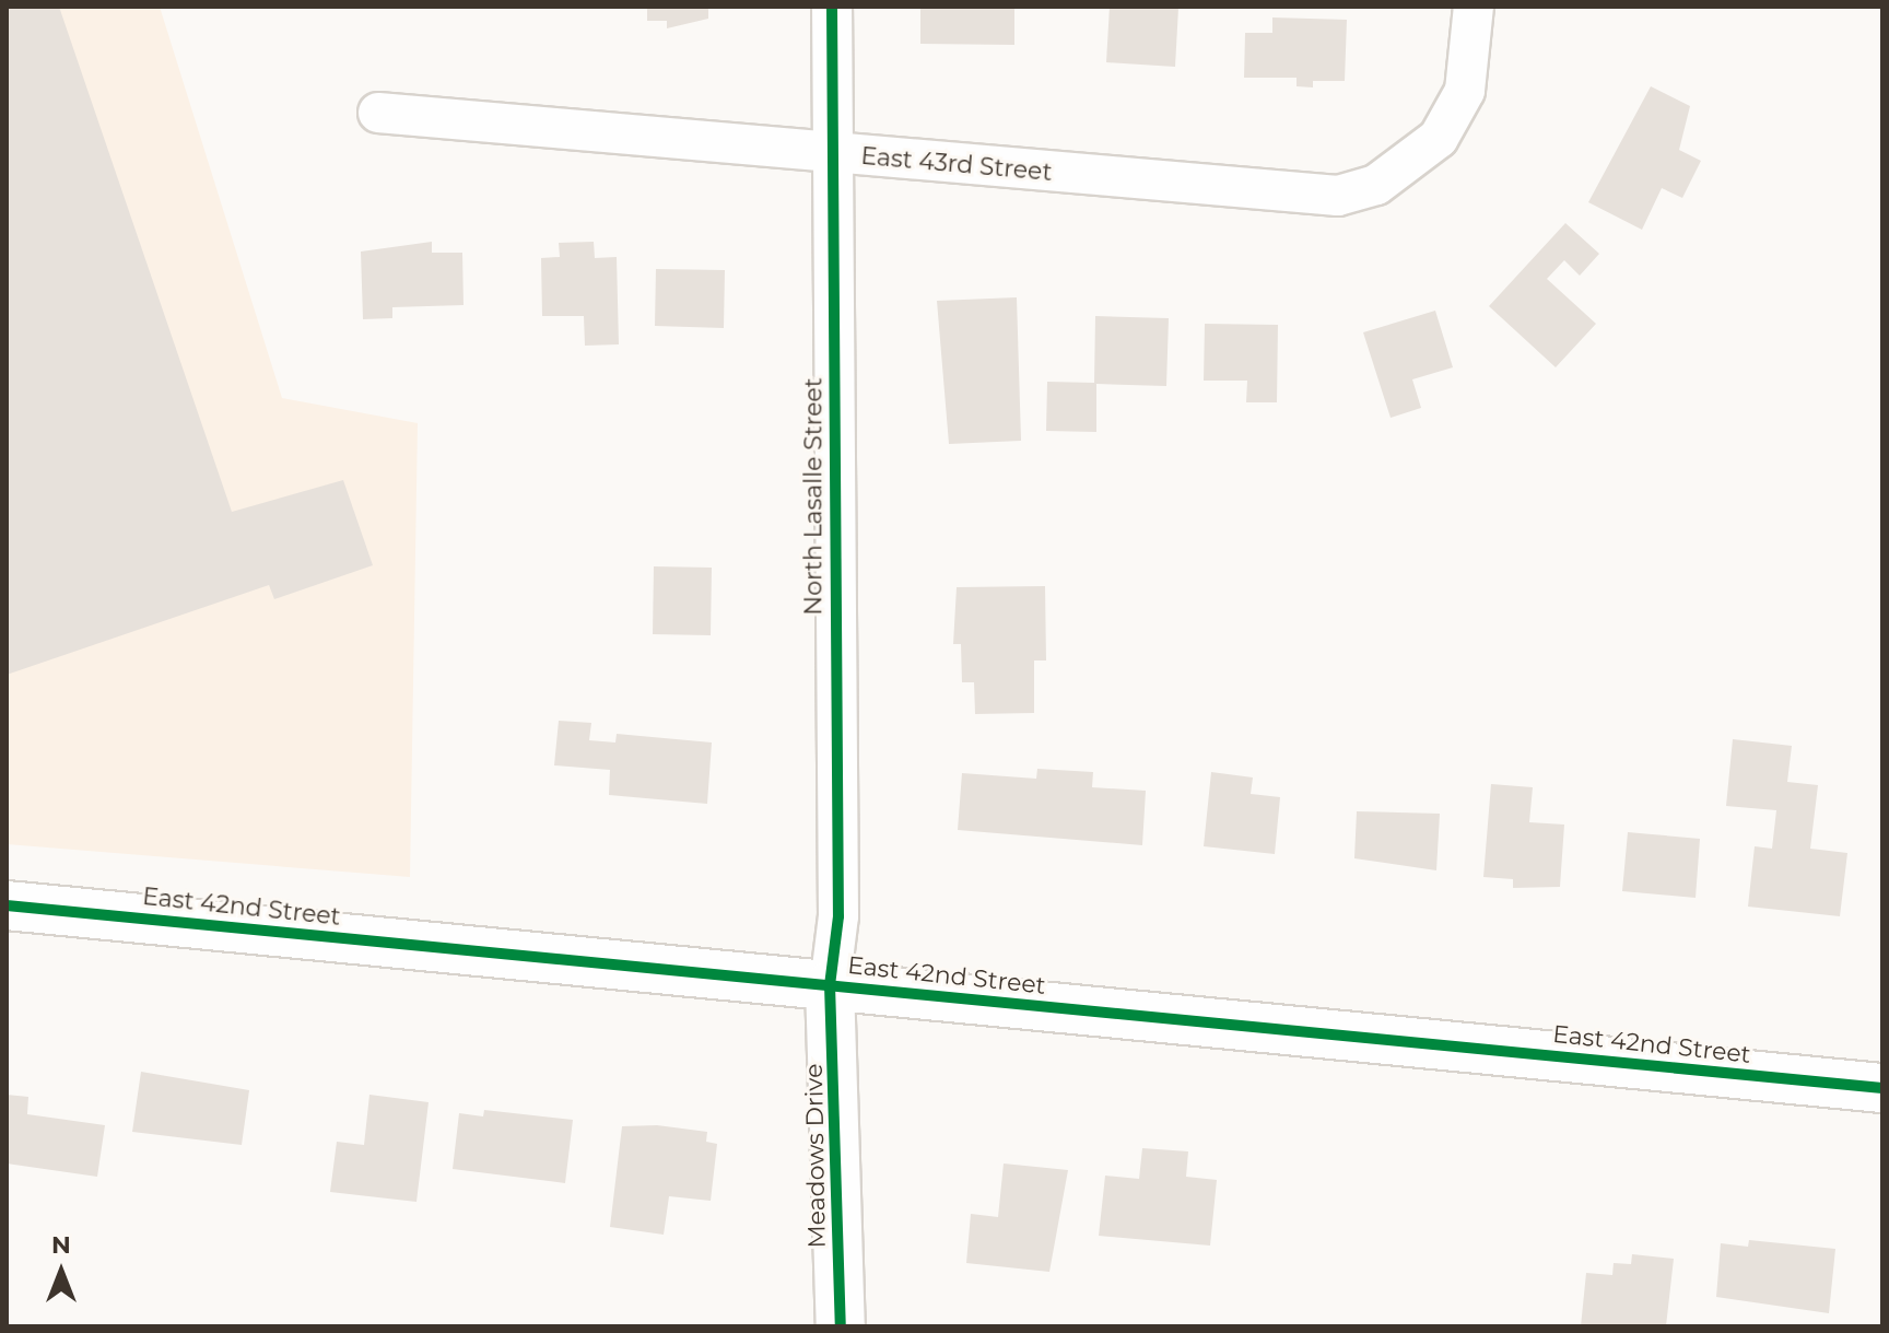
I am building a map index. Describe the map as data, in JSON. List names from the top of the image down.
{
  "streets": {
    "street": [
      "East 43rd Street",
      "North Lasalle Street",
      "East 42nd Street",
      "Meadows Drive"
    ]
  },
  "crossings": [
    ["East 43rd Street", "North Lasalle Street"],
    ["North Lasalle Street", "East 42nd Street"],
    ["North Lasalle Street", "Meadows Drive"],
    ["East 42nd Street", "Meadows Drive"]
  ],
  "north": "top"
}
